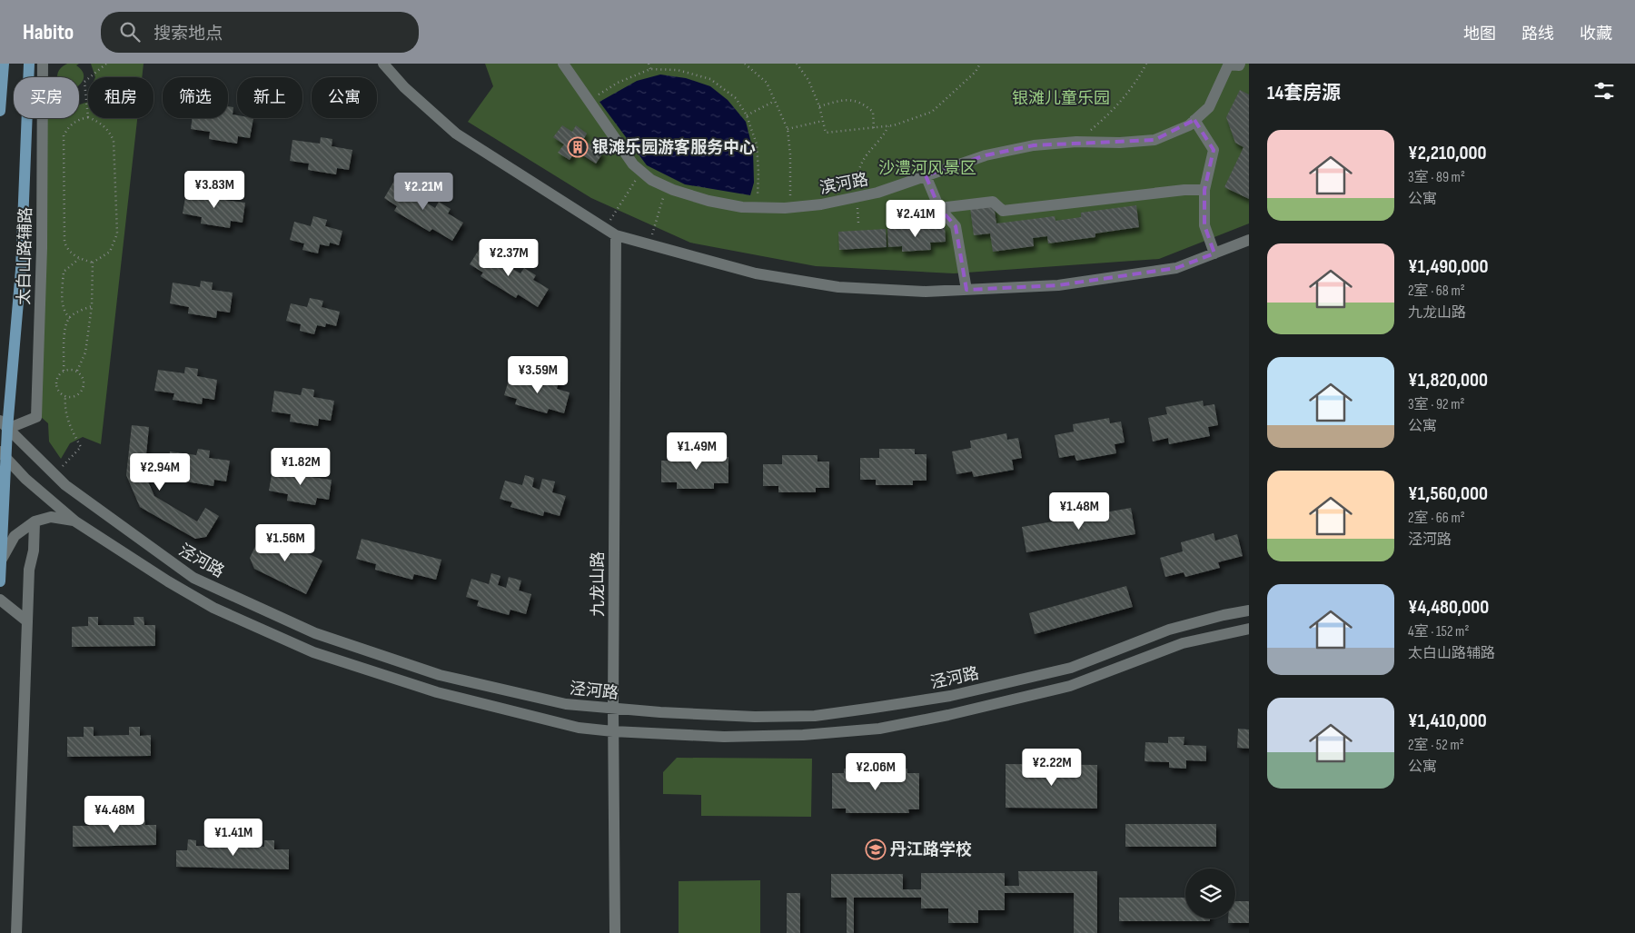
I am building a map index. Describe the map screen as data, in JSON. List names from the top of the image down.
{
  "streets": {
    "street": [
      "滨河路",
      "太白山路辅路",
      "泾河路",
      "九龙山路"
    ]
  },
  "crossings": [
    ["太白山路辅路", "泾河路"],
    ["泾河路", "九龙山路"]
  ],
  "parks": ["银滩儿童乐园", "沙澧河风景区"],
  "places": {
    "building": ["银滩乐园游客服务中心"],
    "school or university": ["丹江路学校"]
  },
  "page": {
    "header": "Habito",
    "search": "搜索地点",
    "nav": ["地图", "路线", "收藏"],
    "heading": "14套房源",
    "chip": [
      "买房",
      "租房",
      "筛选",
      "新上",
      "公寓"
    ],
    "list": [
      {
        "name": "¥2,210,000",
        "note": "3室 · 89 m² · 公寓"
      },
      {
        "name": "¥1,490,000",
        "note": "2室 · 68 m² · 九龙山路"
      },
      {
        "name": "¥1,820,000",
        "note": "3室 · 92 m² · 公寓"
      },
      {
        "name": "¥1,560,000",
        "note": "2室 · 66 m² · 泾河路"
      },
      {
        "name": "¥4,480,000",
        "note": "4室 · 152 m² · 太白山路辅路"
      },
      {
        "name": "¥1,410,000",
        "note": "2室 · 52 m² · 公寓"
      }
    ],
    "price": [
      "¥3.83M",
      "¥2.21M",
      "¥2.41M",
      "¥2.37M",
      "¥3.59M",
      "¥1.49M",
      "¥1.82M",
      "¥2.94M",
      "¥1.48M",
      "¥1.56M",
      "¥2.22M",
      "¥2.06M",
      "¥4.48M",
      "¥1.41M"
    ]
  }
}
